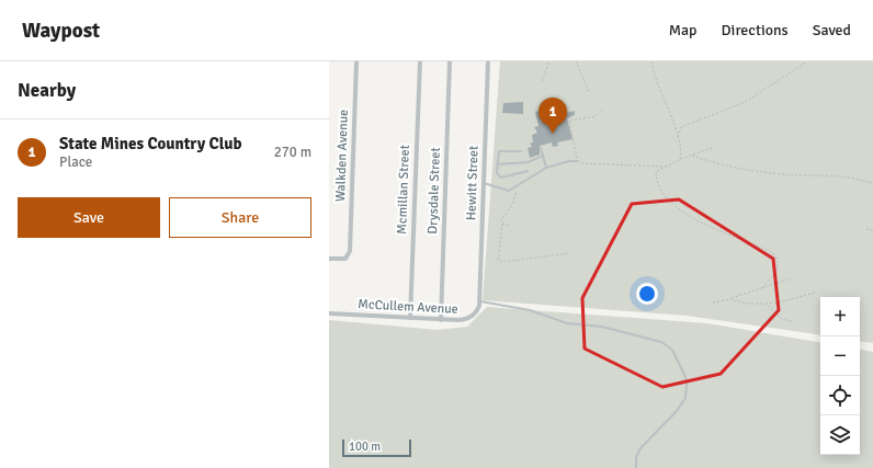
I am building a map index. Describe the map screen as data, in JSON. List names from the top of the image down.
{
  "streets": {
    "street": [
      "Walkden Avenue",
      "Hewitt Street",
      "Mcmillan Street",
      "Drysdale Street",
      "McCullem Avenue"
    ]
  },
  "crossings": [
    ["Hewitt Street", "McCullem Avenue"],
    ["Mcmillan Street", "McCullem Avenue"],
    ["Drysdale Street", "McCullem Avenue"]
  ],
  "scale_bar": "100 m",
  "page": {
    "header": "Waypost",
    "nav": ["Map", "Directions", "Saved"],
    "heading": "Nearby",
    "pins": "1",
    "list": [
      {
        "mark": "1",
        "name": "State Mines Country Club",
        "note": "Place",
        "value": "270 m"
      }
    ],
    "buttons": ["Save", "Share"],
    "map_buttons": ["+", "−"],
    "scale": "100 m"
  }
}
